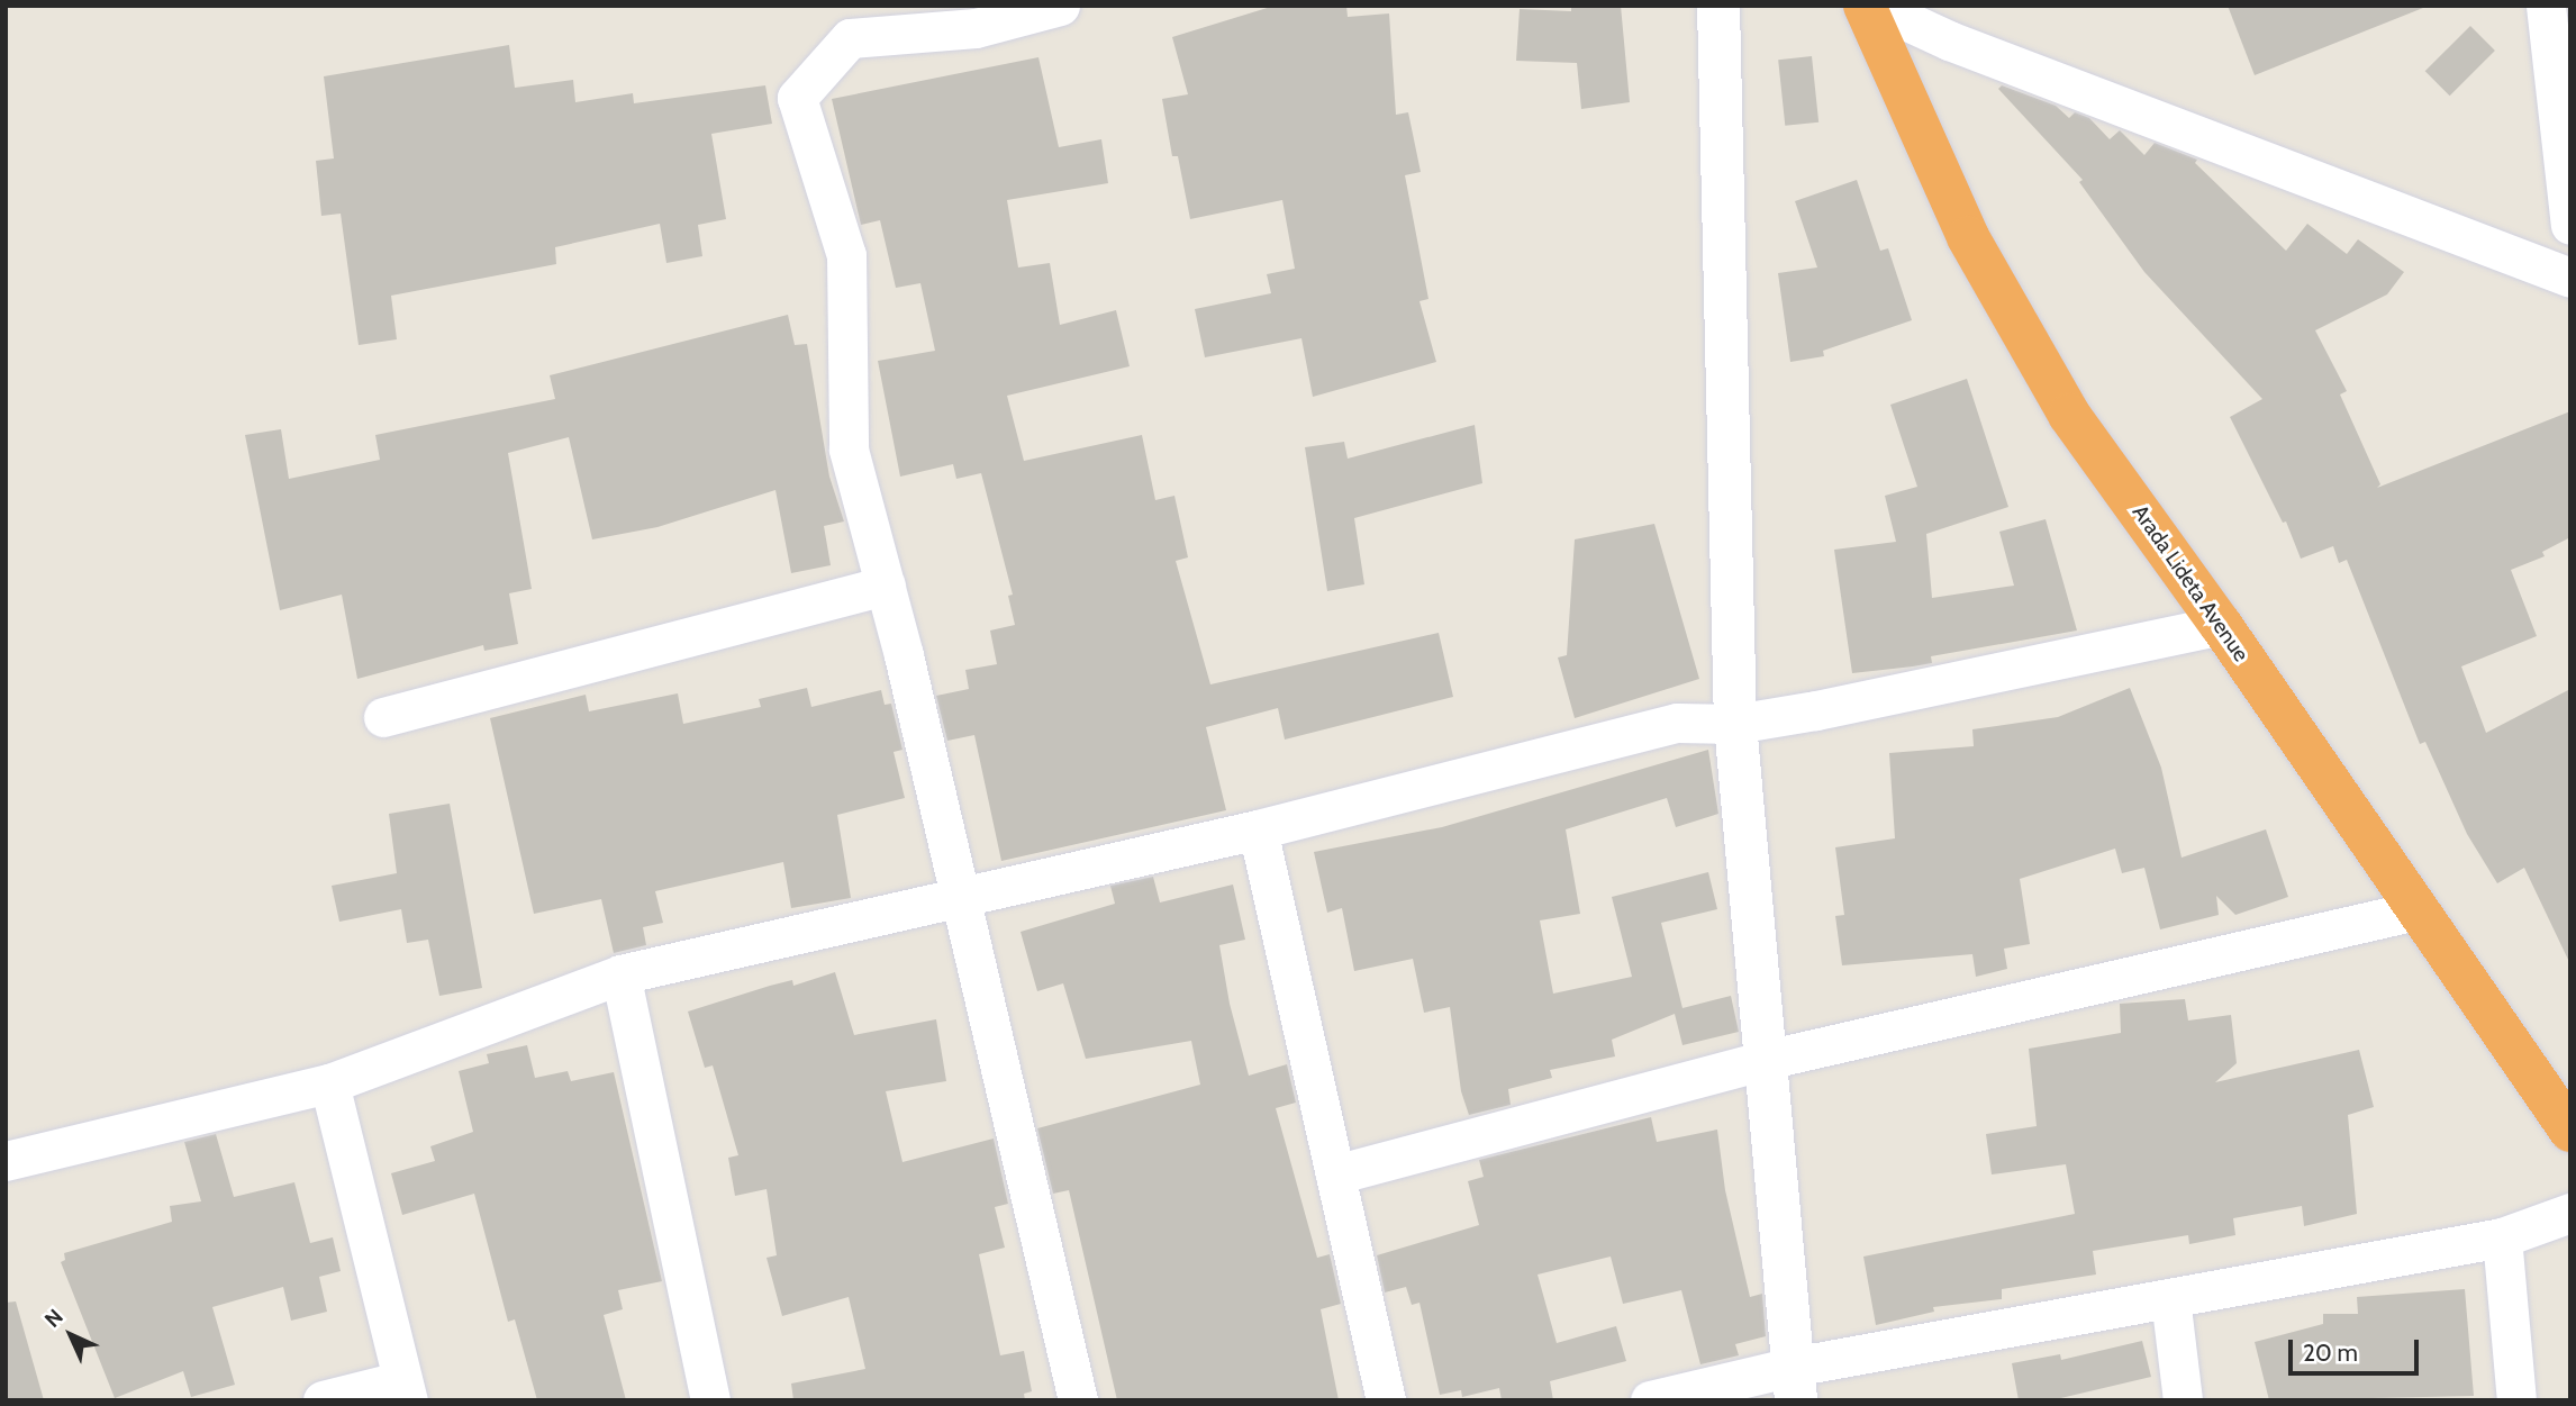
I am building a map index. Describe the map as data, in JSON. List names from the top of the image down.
{
  "streets": {
    "highway": ["Arada Lideta Avenue"]
  },
  "scale_bar": "20 m",
  "north": "top left"
}
